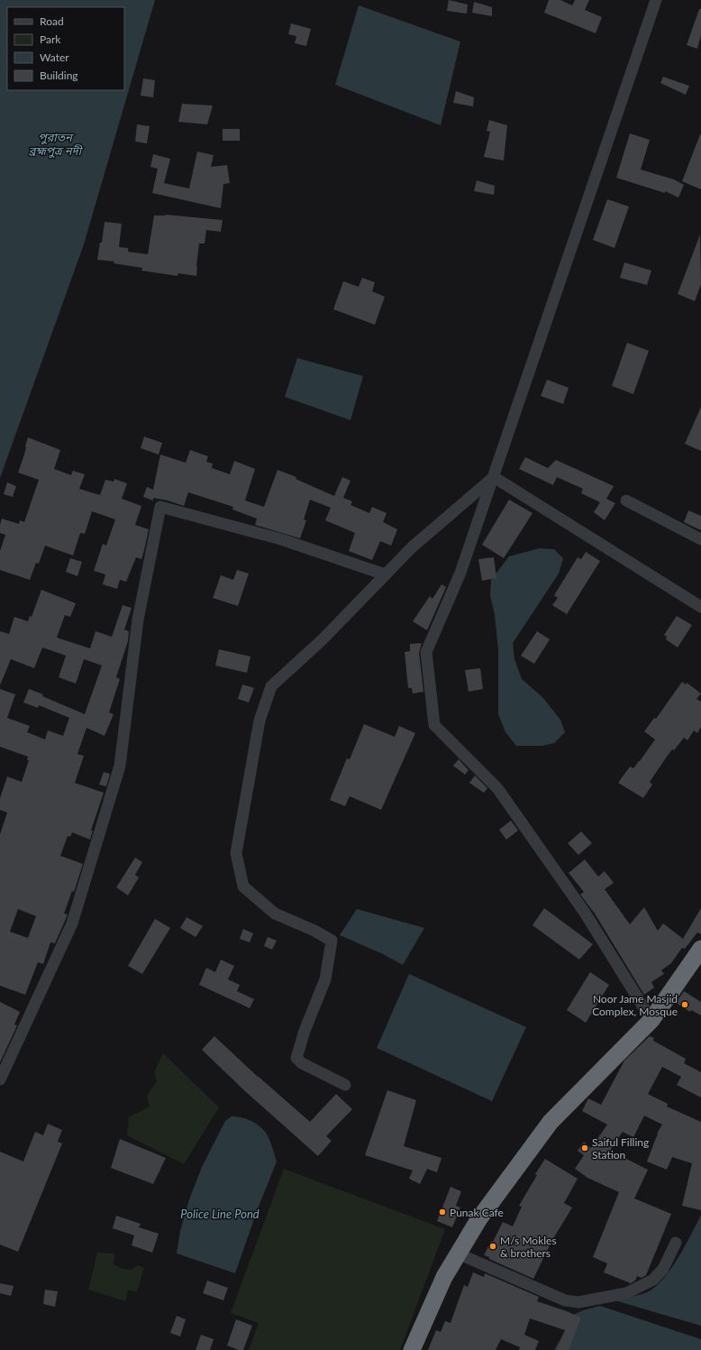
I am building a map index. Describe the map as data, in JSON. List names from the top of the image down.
{
  "water": ["পুরাতন ব্রহ্মপুত্র নদী", "Police Line Pond"],
  "places": [
    "Noor Jame Masjid Complex, Mosque",
    "Saiful Filling Station",
    "Punak Cafe",
    "M/s Mokles & brothers"
  ],
  "legend": [
    "Road",
    "Park",
    "Water",
    "Building"
  ]
}
